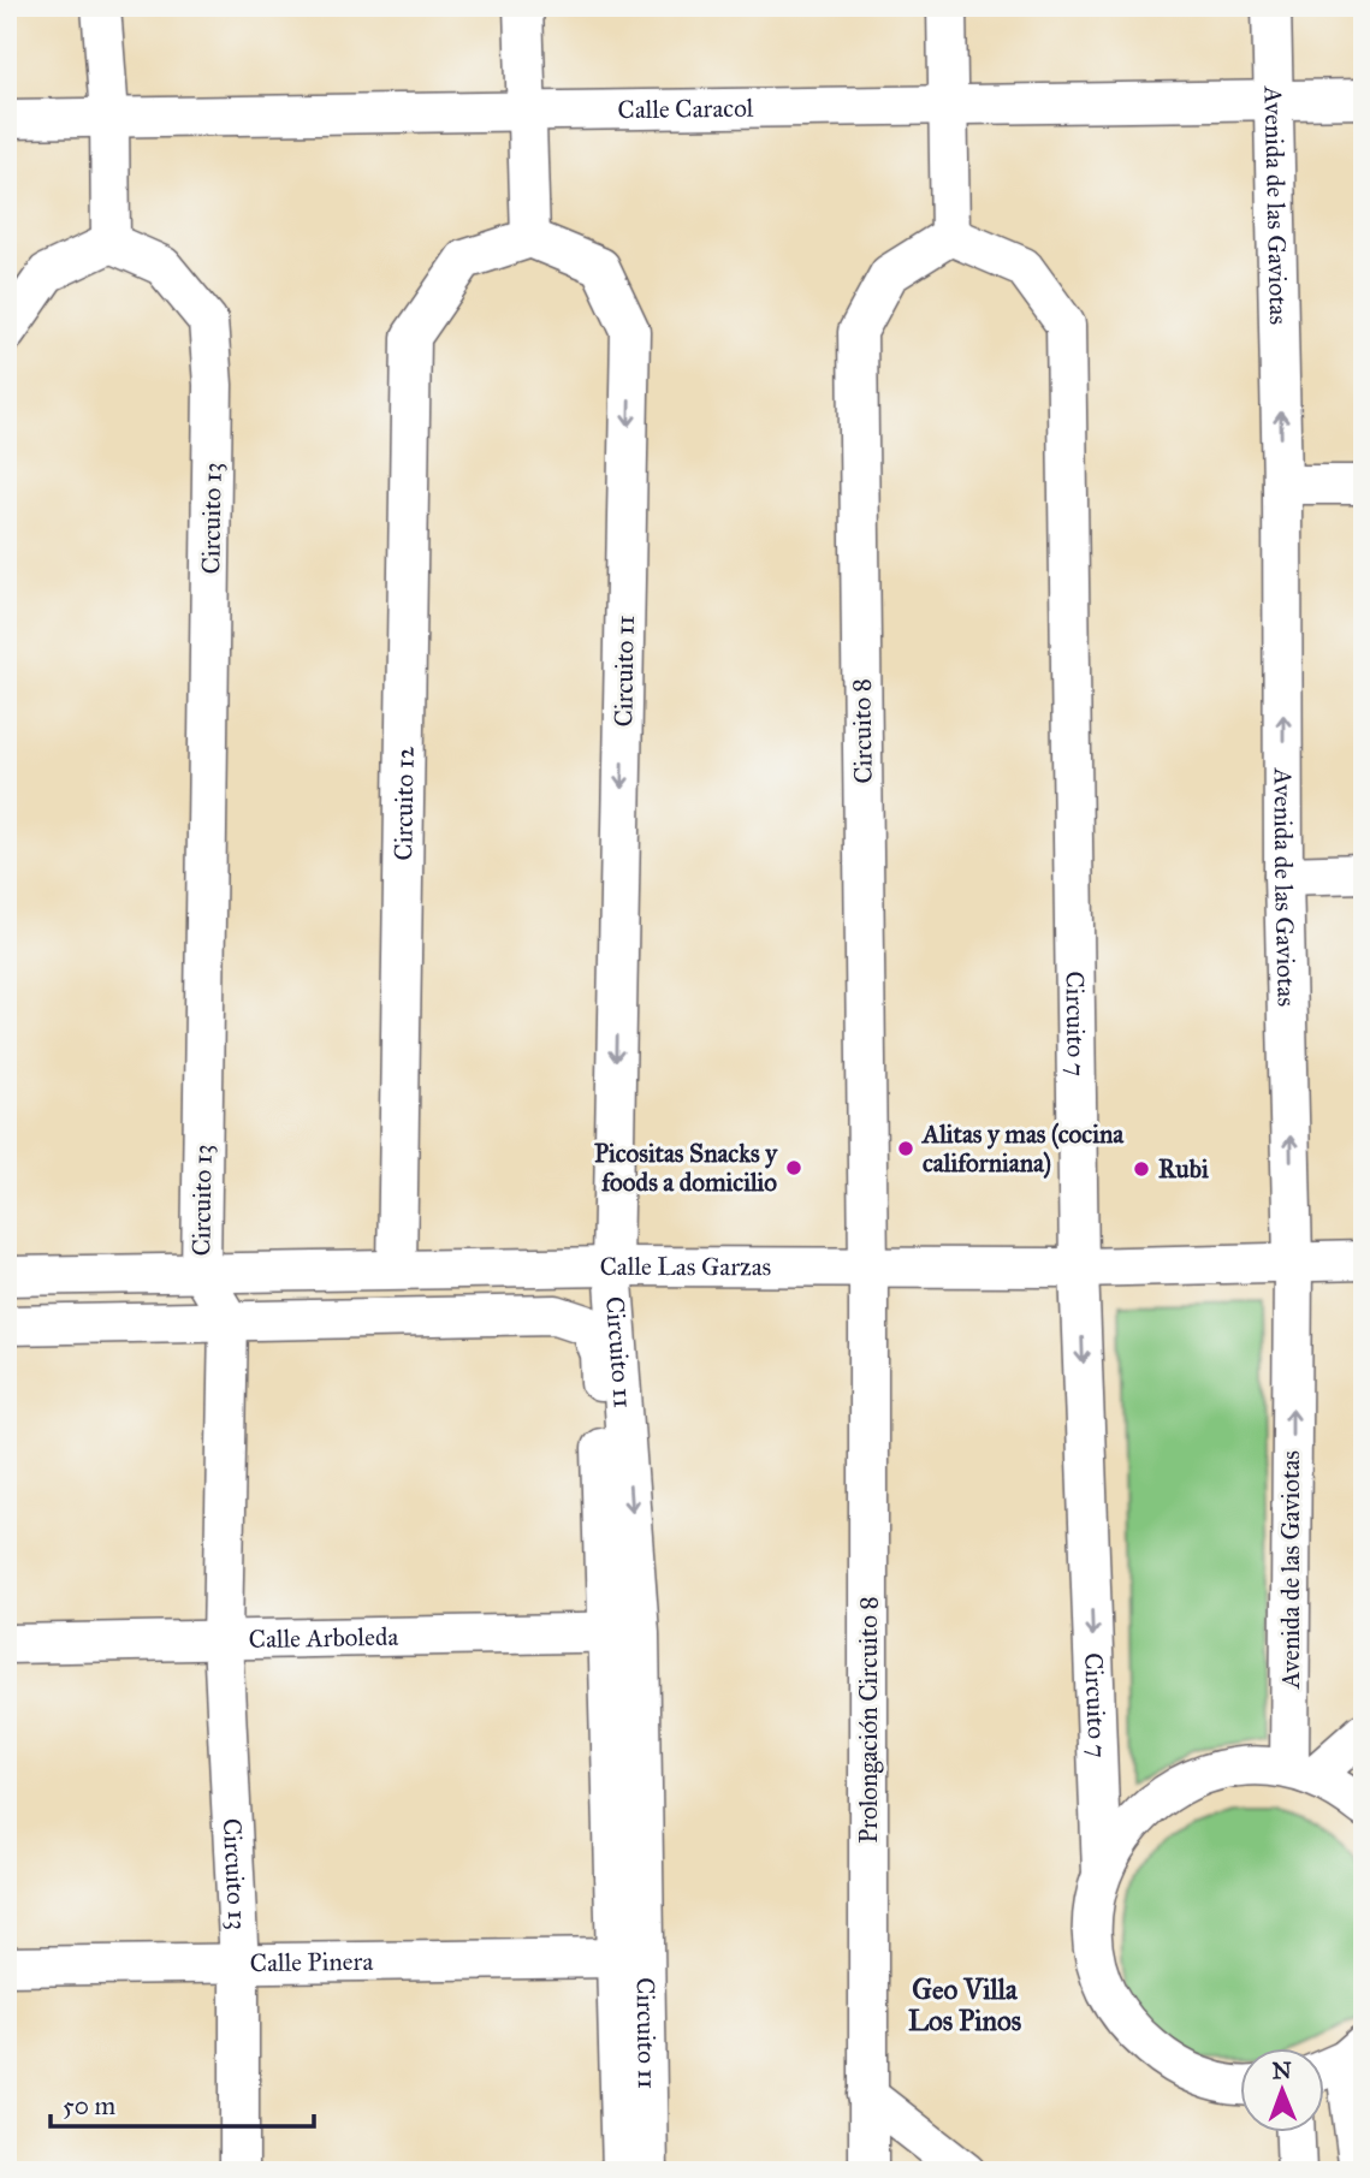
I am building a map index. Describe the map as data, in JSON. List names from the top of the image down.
{
  "streets": {
    "street": [
      "Calle Caracol",
      "Avenida de las Gaviotas",
      "Circuito 13",
      "Circuito 11",
      "Circuito 8",
      "Circuito 12",
      "Circuito 7",
      "Calle Las Garzas",
      "Calle Arboleda",
      "Prolongación Circuito 8",
      "Calle Pinera"
    ]
  },
  "crossings": [
    ["Calle Caracol", "Avenida de las Gaviotas"],
    ["Avenida de las Gaviotas", "Calle Las Garzas"],
    ["Circuito 13", "Calle Las Garzas"],
    ["Circuito 13", "Calle Arboleda"],
    ["Circuito 13", "Calle Pinera"],
    ["Circuito 11", "Circuito 12"],
    ["Circuito 11", "Calle Las Garzas"],
    ["Circuito 11", "Calle Arboleda"],
    ["Circuito 8", "Circuito 7"],
    ["Circuito 8", "Calle Las Garzas"],
    ["Circuito 8", "Prolongación Circuito 8"],
    ["Circuito 12", "Calle Las Garzas"],
    ["Circuito 7", "Calle Las Garzas"],
    ["Calle Las Garzas", "Prolongación Circuito 8"]
  ],
  "one_way": ["Avenida de las Gaviotas", "Circuito 11", "Circuito 7"],
  "districts": ["Geo Villa Los Pinos"],
  "places": ["Alitas y mas (cocina californiana)", "Picositas Snacks y foods a domicilio", "Rubi"],
  "scale_bar": "50 m",
  "north": "top"
}
